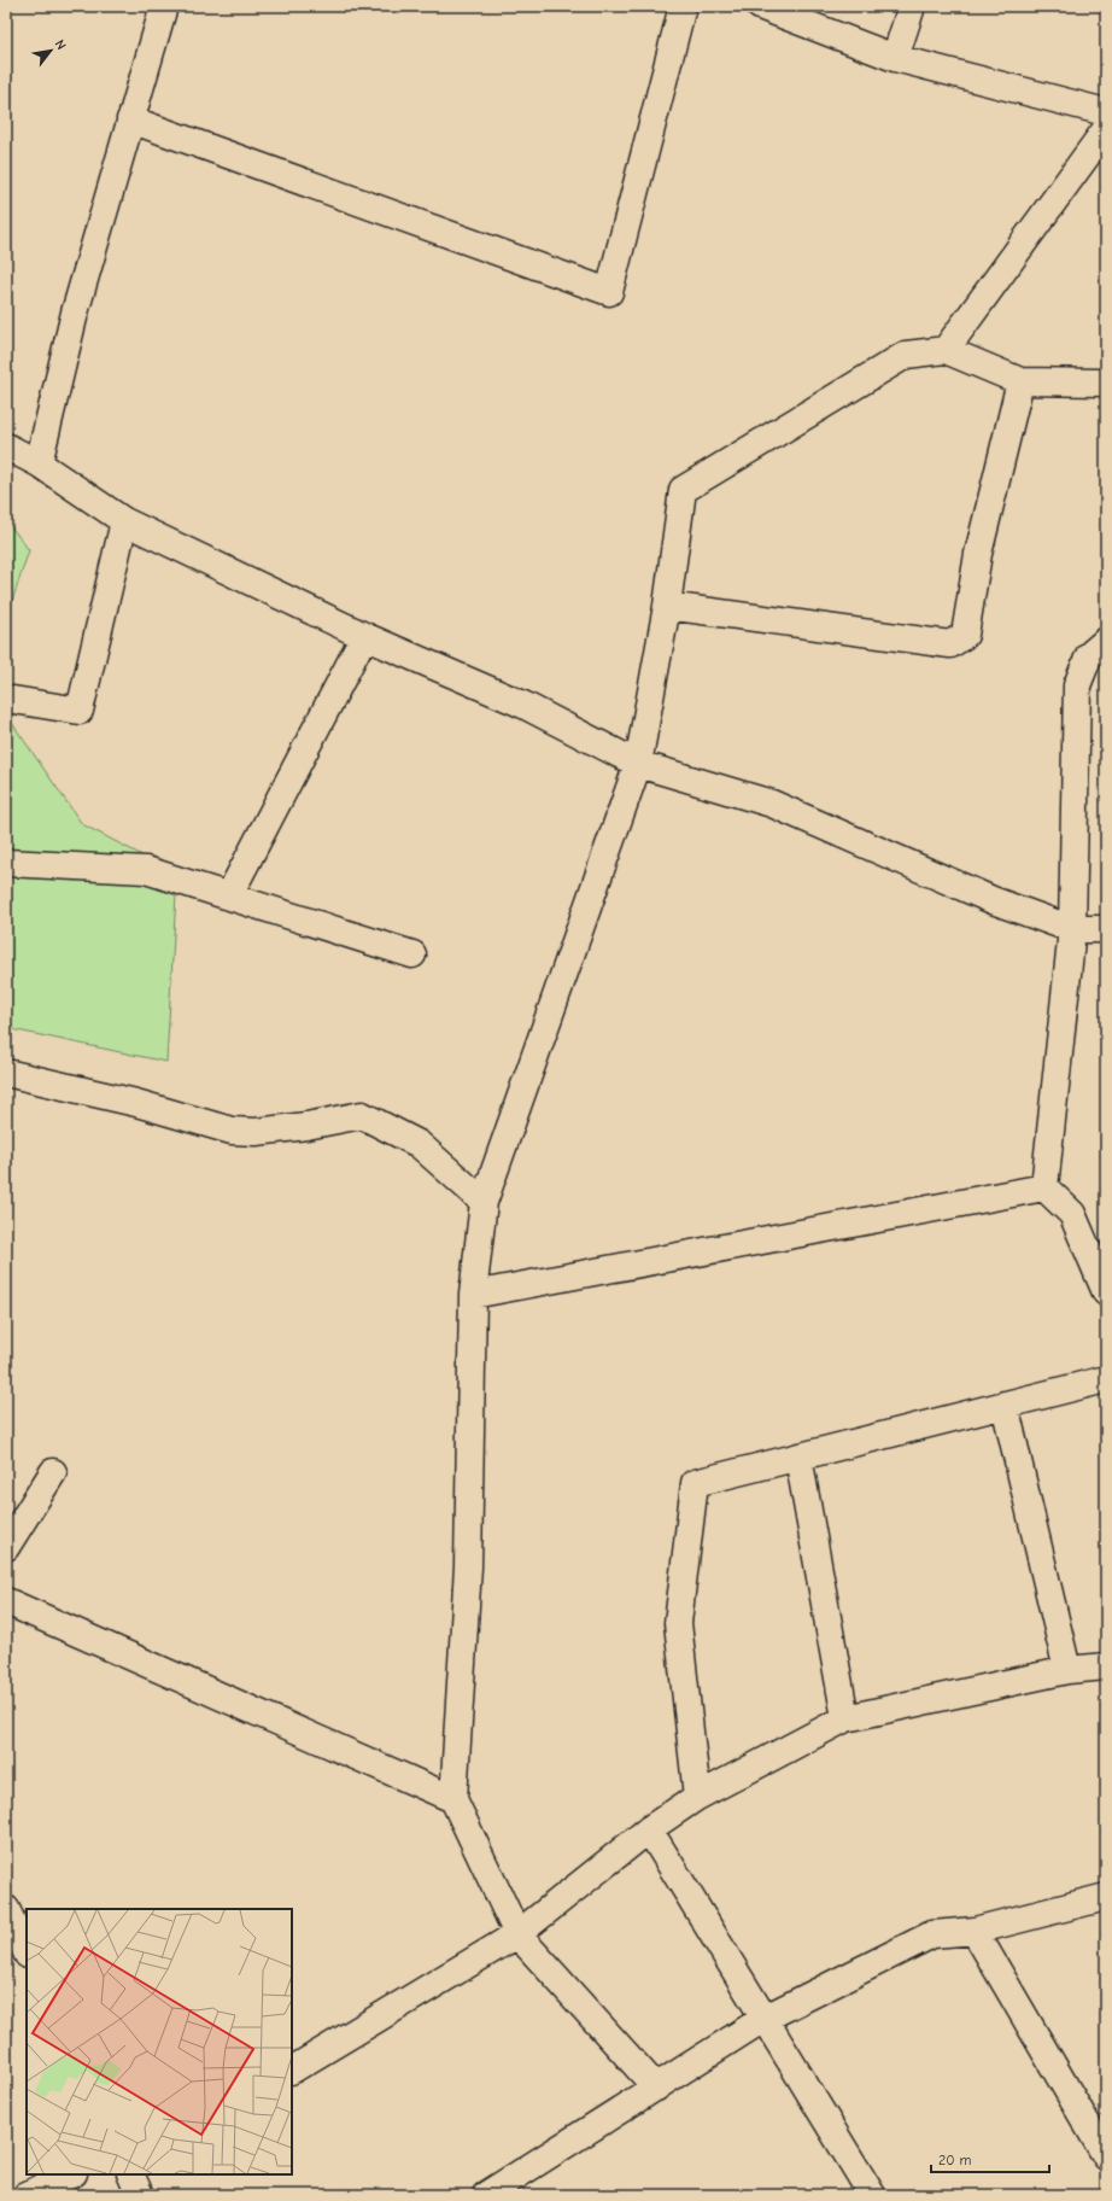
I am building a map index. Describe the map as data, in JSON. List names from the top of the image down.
{
  "scale_bar": "20 m",
  "north": "top right"
}
